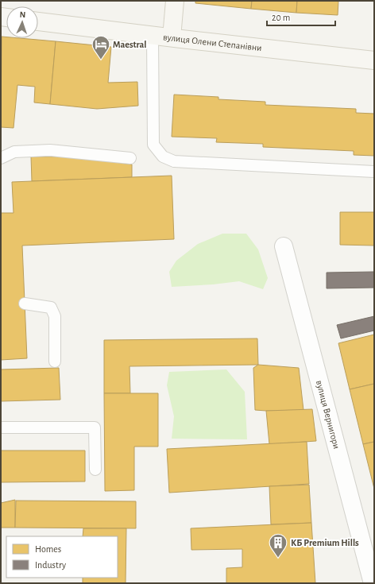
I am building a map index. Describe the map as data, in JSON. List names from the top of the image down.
{
  "streets": {
    "street": ["вулиця Олени Степанівни", "вулиця Вернигори"]
  },
  "places": {
    "hotel": ["Maestral"],
    "building": ["КБ Premium Hills"]
  },
  "legend": ["Homes", "Industry"],
  "scale_bar": "20 m",
  "north": "top"
}
